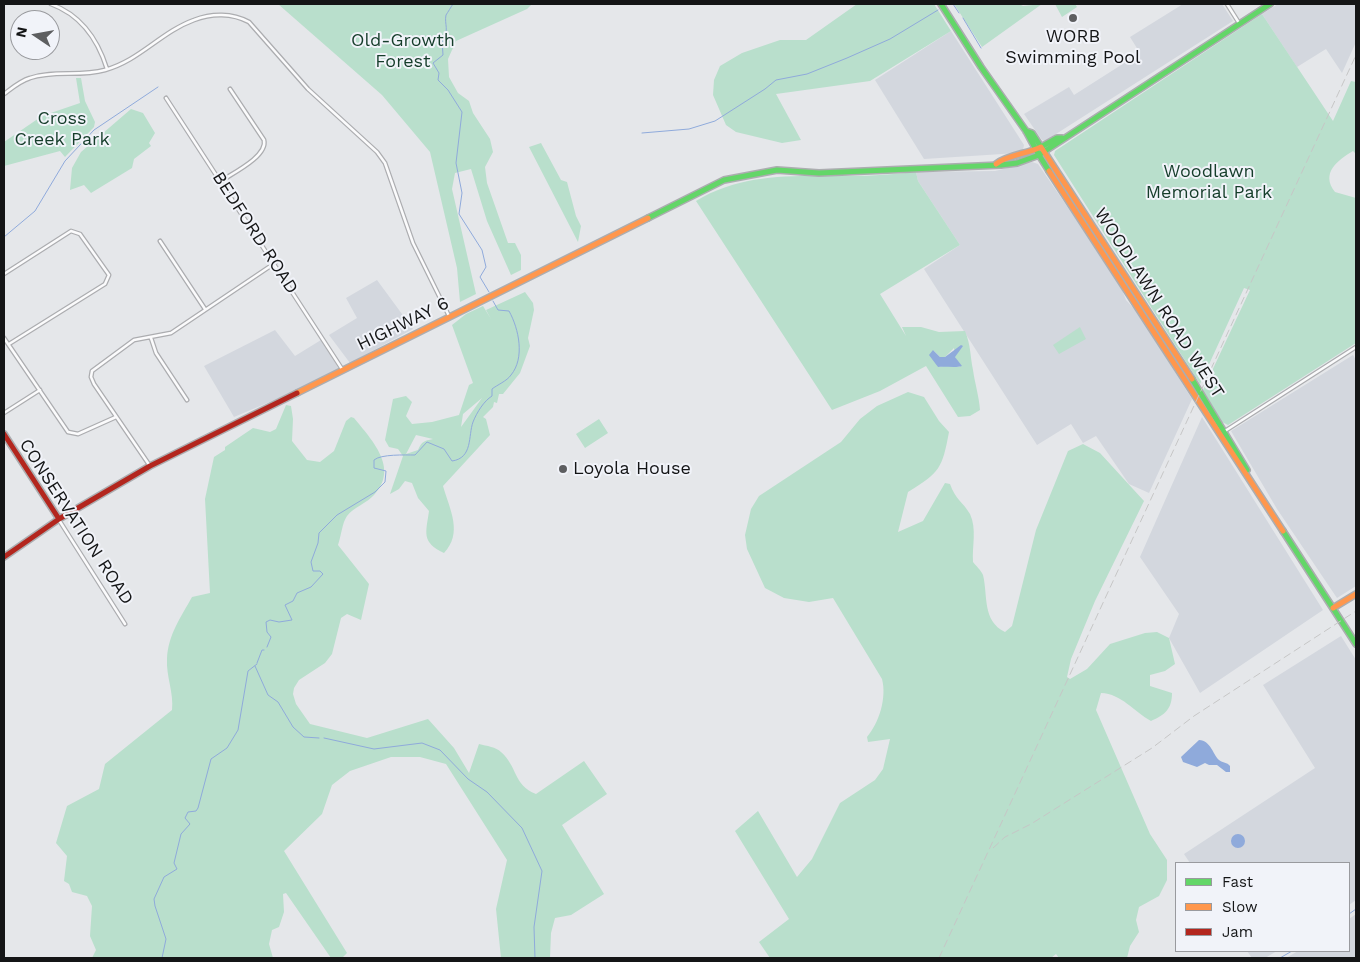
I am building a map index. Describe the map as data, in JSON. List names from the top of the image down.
{
  "streets": {
    "main road": ["WOODLAWN ROAD WEST", "HIGHWAY 6", "CONSERVATION ROAD"],
    "street": ["BEDFORD ROAD"]
  },
  "crossings": [
    ["BEDFORD ROAD", "HIGHWAY 6"],
    ["WOODLAWN ROAD WEST", "HIGHWAY 6"],
    ["HIGHWAY 6", "CONSERVATION ROAD"]
  ],
  "parks": ["Old-Growth Forest", "Cross Creek Park", "Woodlawn Memorial Park"],
  "places": ["WORB Swimming Pool", "Loyola House"],
  "legend": ["Fast", "Slow", "Jam"],
  "north": "left"
}
